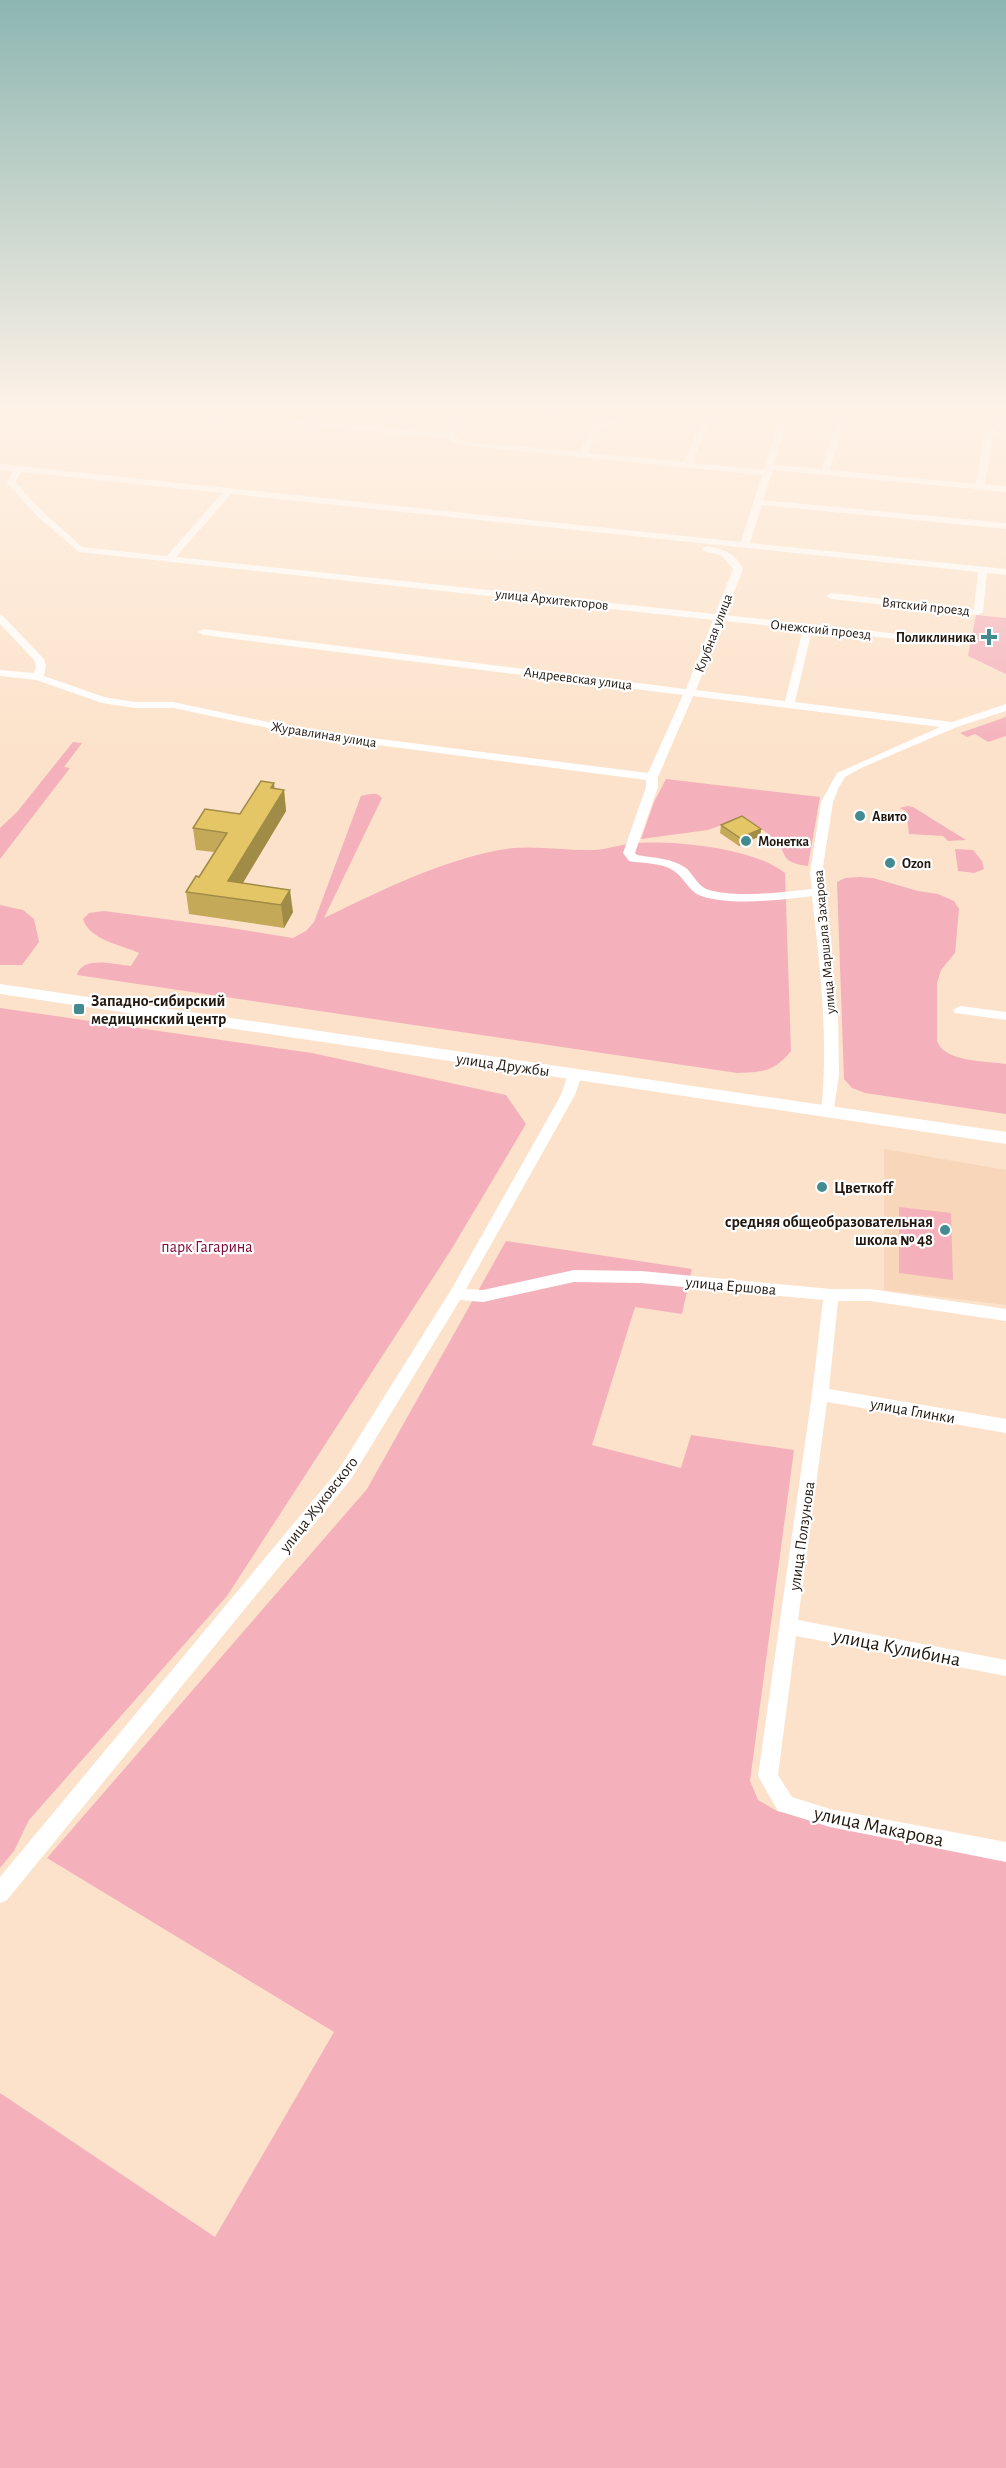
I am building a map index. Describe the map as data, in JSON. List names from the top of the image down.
{
  "streets": {
    "main road": ["улица Дружбы"],
    "street": [
      "улица Архитекторов",
      "Вятский проезд",
      "Онежский проезд",
      "Клубная улица",
      "Андреевская улица",
      "Журавлиная улица",
      "улица Маршала Захарова",
      "улица Ершова",
      "улица Глинки",
      "улица Жуковского",
      "улица Ползунова",
      "улица Кулибина",
      "улица Макарова"
    ]
  },
  "crossings": [
    ["улица Архитекторов", "Онежский проезд"],
    ["улица Архитекторов", "Клубная улица"],
    ["Онежский проезд", "Клубная улица"],
    ["Клубная улица", "Андреевская улица"],
    ["Клубная улица", "Журавлиная улица"],
    ["Клубная улица", "улица Маршала Захарова"],
    ["Андреевская улица", "улица Маршала Захарова"],
    ["улица Маршала Захарова", "улица Дружбы"],
    ["улица Дружбы", "улица Жуковского"],
    ["улица Ершова", "улица Жуковского"],
    ["улица Ершова", "улица Ползунова"],
    ["улица Глинки", "улица Ползунова"],
    ["улица Ползунова", "улица Кулибина"],
    ["улица Ползунова", "улица Макарова"]
  ],
  "parks": ["парк Гагарина"],
  "places": {
    "health": ["Поликлиника"],
    "other": [
      "Авито",
      "Монетка",
      "Ozon",
      "Цветкоff",
      "средняя общеобразовательная школа № 48"
    ],
    "transit": ["Западно-сибирский медицинский центр"]
  }
}
